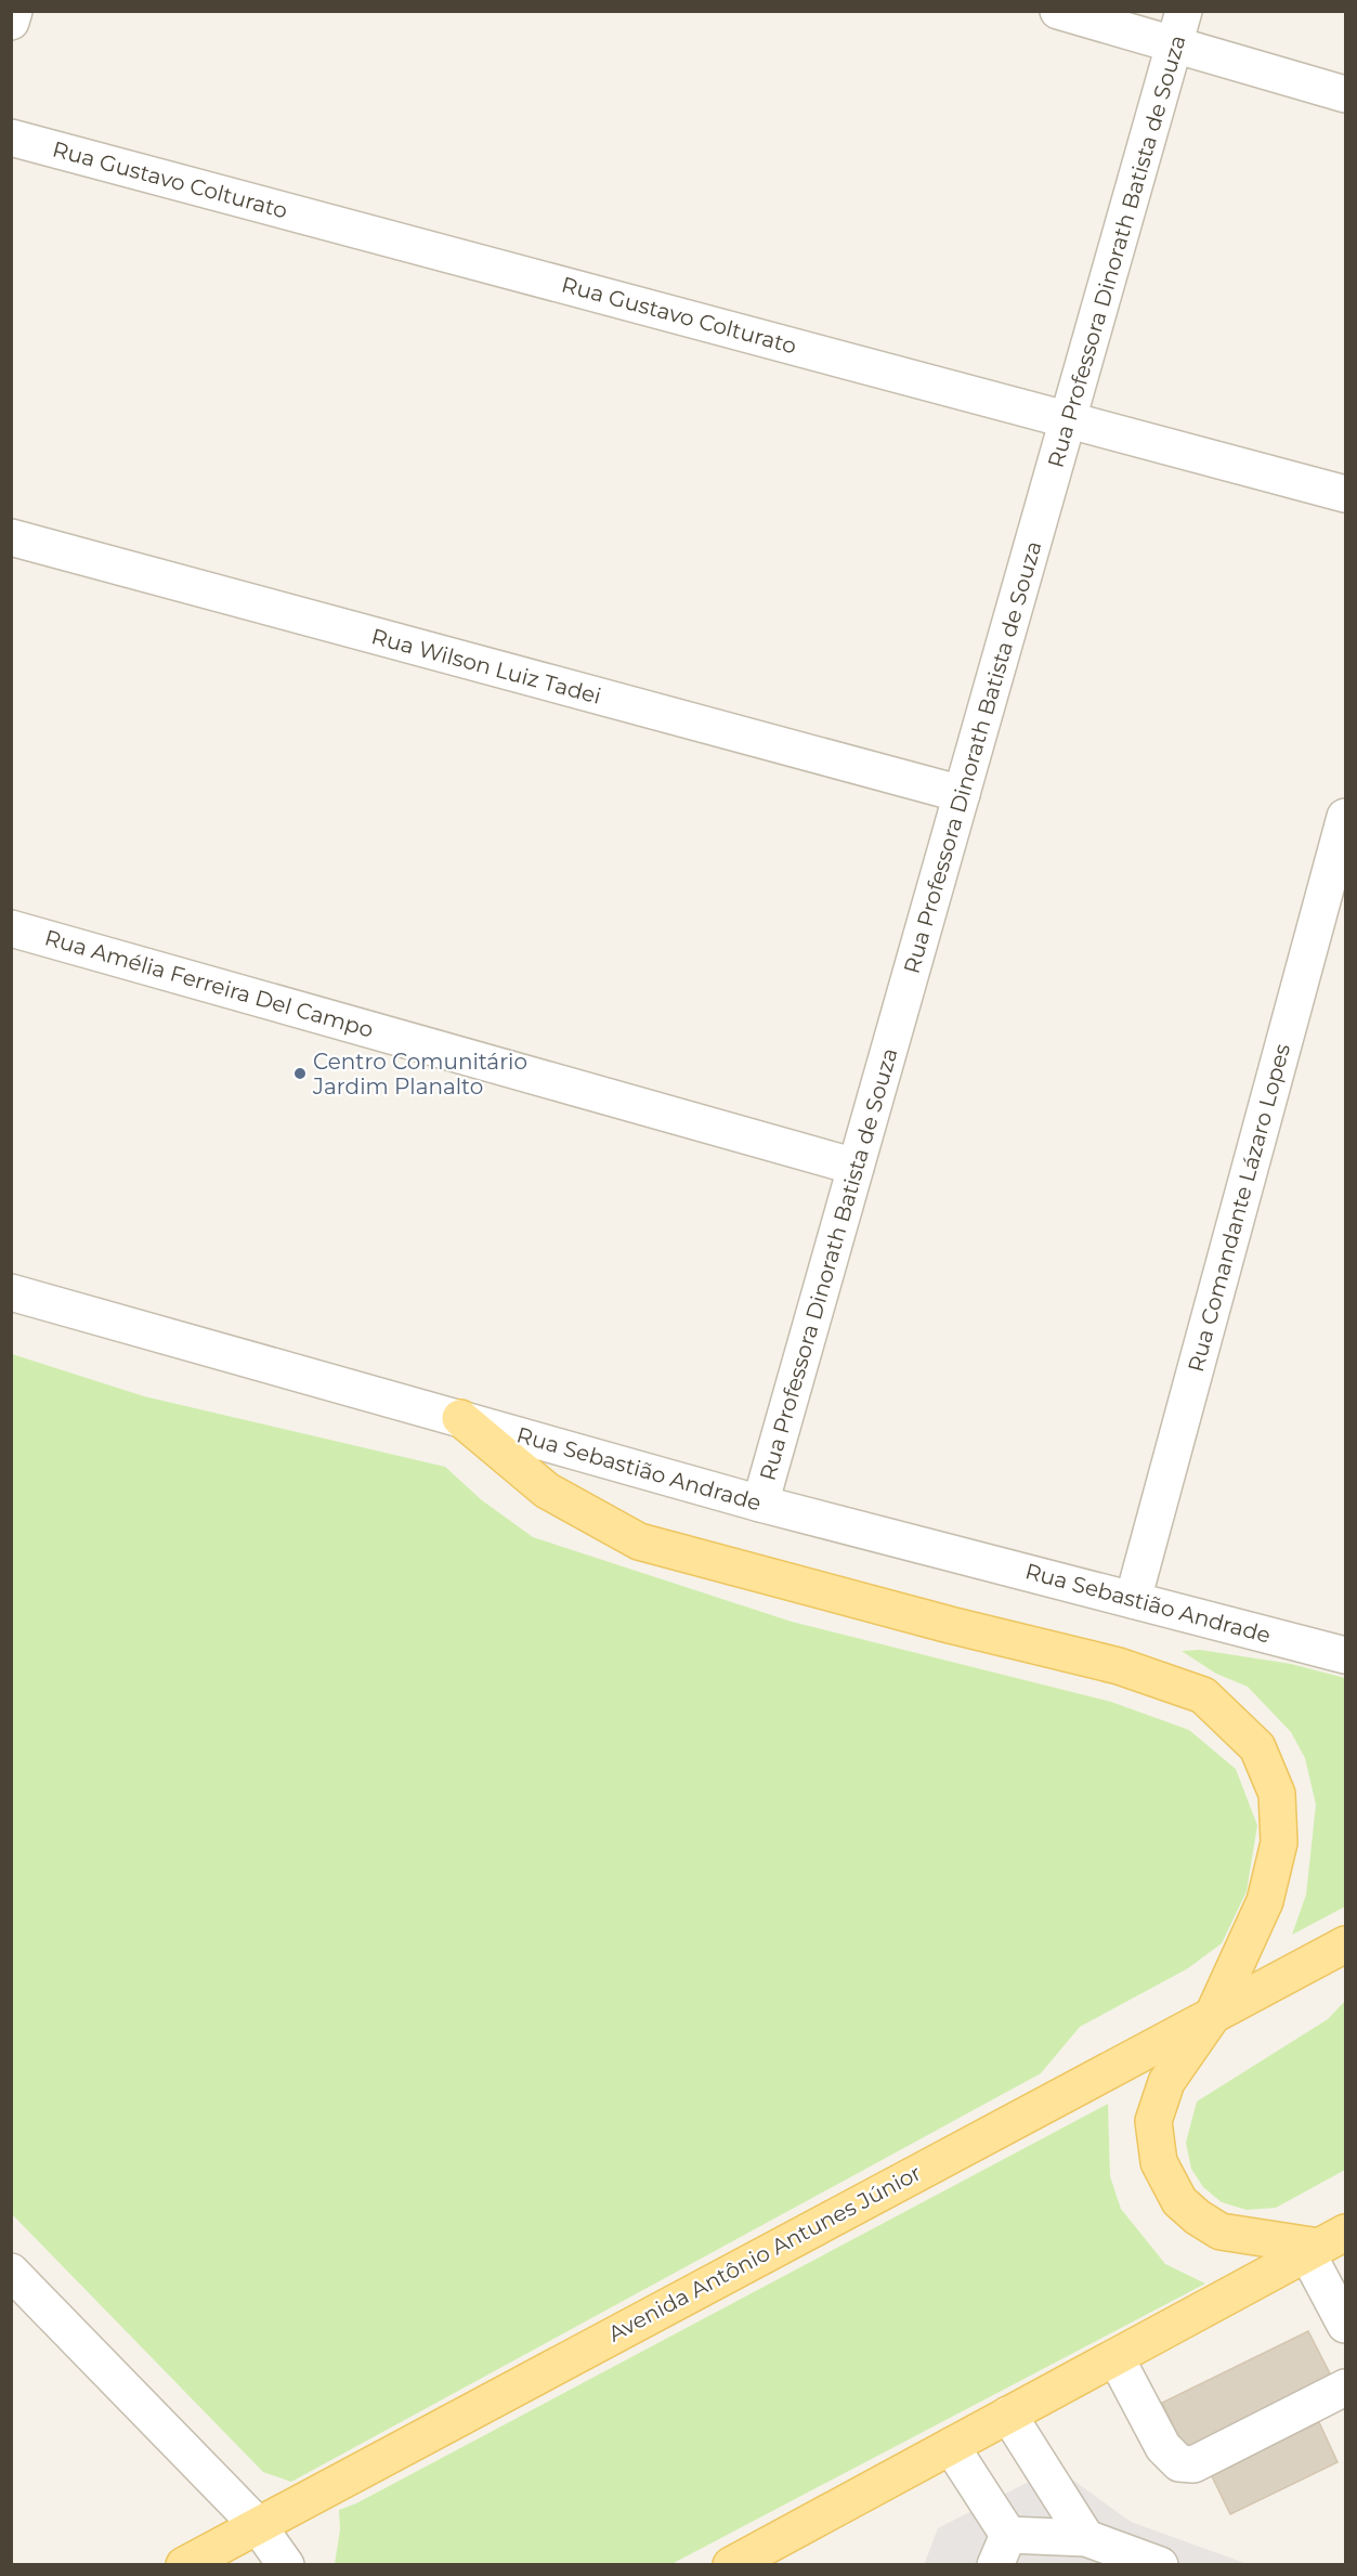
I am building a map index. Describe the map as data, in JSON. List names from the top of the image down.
{
  "streets": {
    "main road": ["Avenida Antônio Antunes Júnior"],
    "street": [
      "Rua Gustavo Colturato",
      "Rua Professora Dinorath Batista de Souza",
      "Rua Wilson Luiz Tadei",
      "Rua Amélia Ferreira Del Campo",
      "Rua Comandante Lázaro Lopes",
      "Rua Sebastião Andrade"
    ]
  },
  "crossings": [
    ["Rua Gustavo Colturato", "Rua Professora Dinorath Batista de Souza"],
    ["Rua Professora Dinorath Batista de Souza", "Rua Wilson Luiz Tadei"],
    ["Rua Professora Dinorath Batista de Souza", "Rua Amélia Ferreira Del Campo"],
    ["Rua Professora Dinorath Batista de Souza", "Rua Sebastião Andrade"],
    ["Rua Comandante Lázaro Lopes", "Rua Sebastião Andrade"]
  ],
  "places": ["Centro Comunitário Jardim Planalto"]
}
